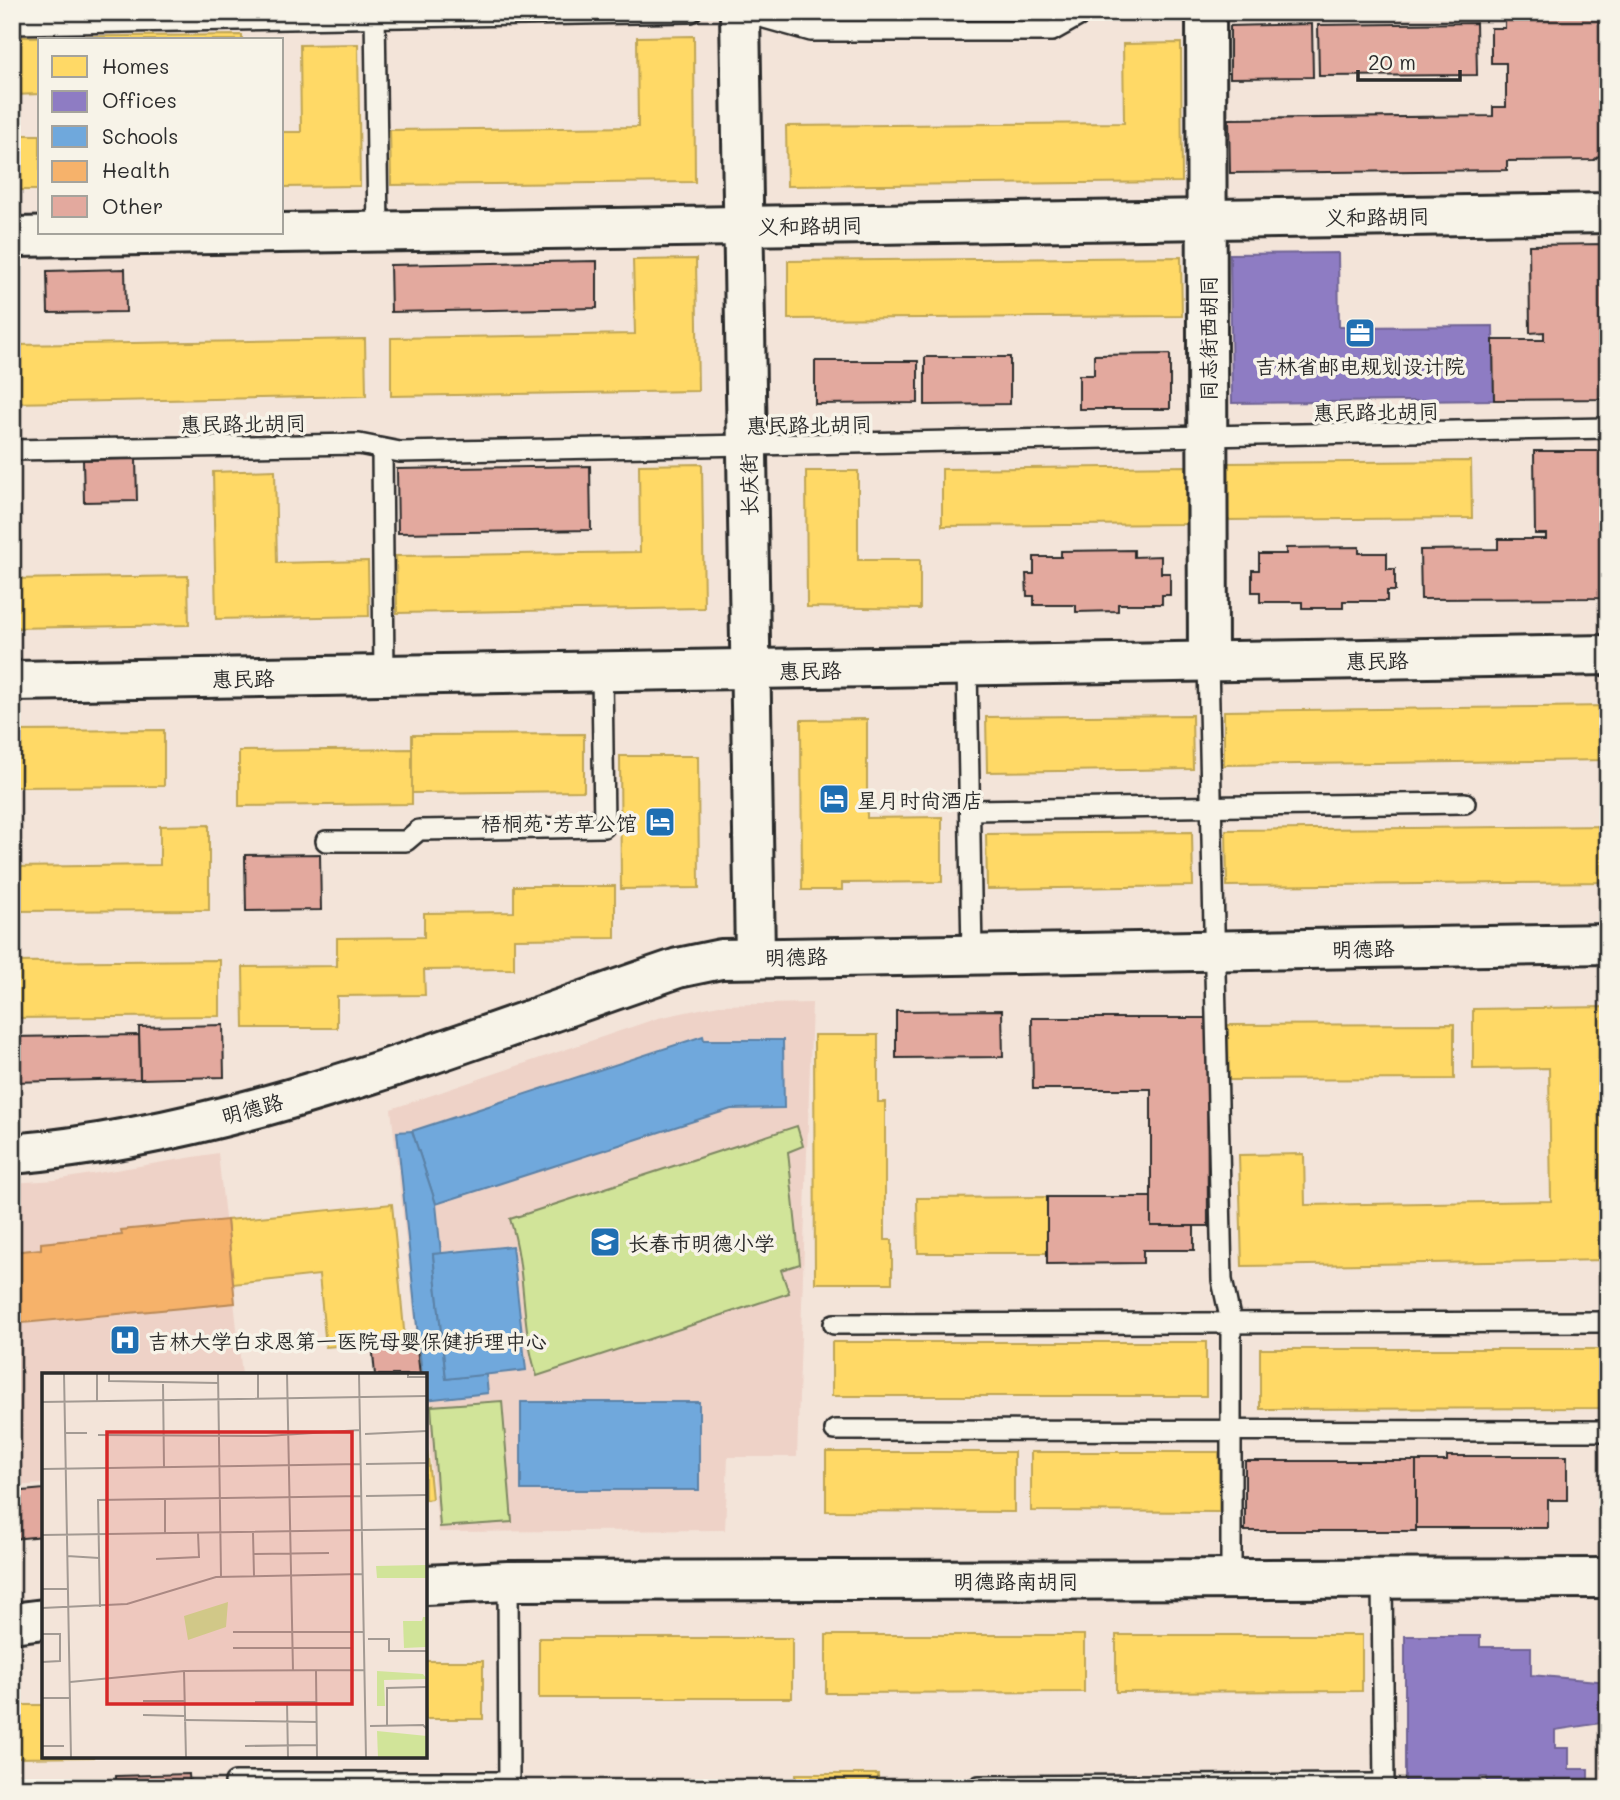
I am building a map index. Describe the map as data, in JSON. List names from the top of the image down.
{
  "streets": {
    "street": [
      "义和路胡同",
      "同志街西胡同",
      "长庆街",
      "惠民路",
      "明德路",
      "明德路南胡同"
    ],
    "lane": ["惠民路北胡同"]
  },
  "crossings": [
    ["义和路胡同", "同志街西胡同"],
    ["义和路胡同", "长庆街"],
    ["同志街西胡同", "惠民路北胡同"],
    ["同志街西胡同", "惠民路"],
    ["惠民路北胡同", "长庆街"],
    ["长庆街", "惠民路"],
    ["长庆街", "明德路"]
  ],
  "places": {
    "office": ["吉林省邮电规划设计院"],
    "hotel": ["星月时尚酒店", "梧桐苑·芳草公馆"],
    "school or university": ["长春市明德小学"],
    "hospital": ["吉林大学白求恩第一医院母婴保健护理中心"]
  },
  "legend": [
    "Homes",
    "Offices",
    "Schools",
    "Health",
    "Other"
  ],
  "scale_bar": "20 m"
}
